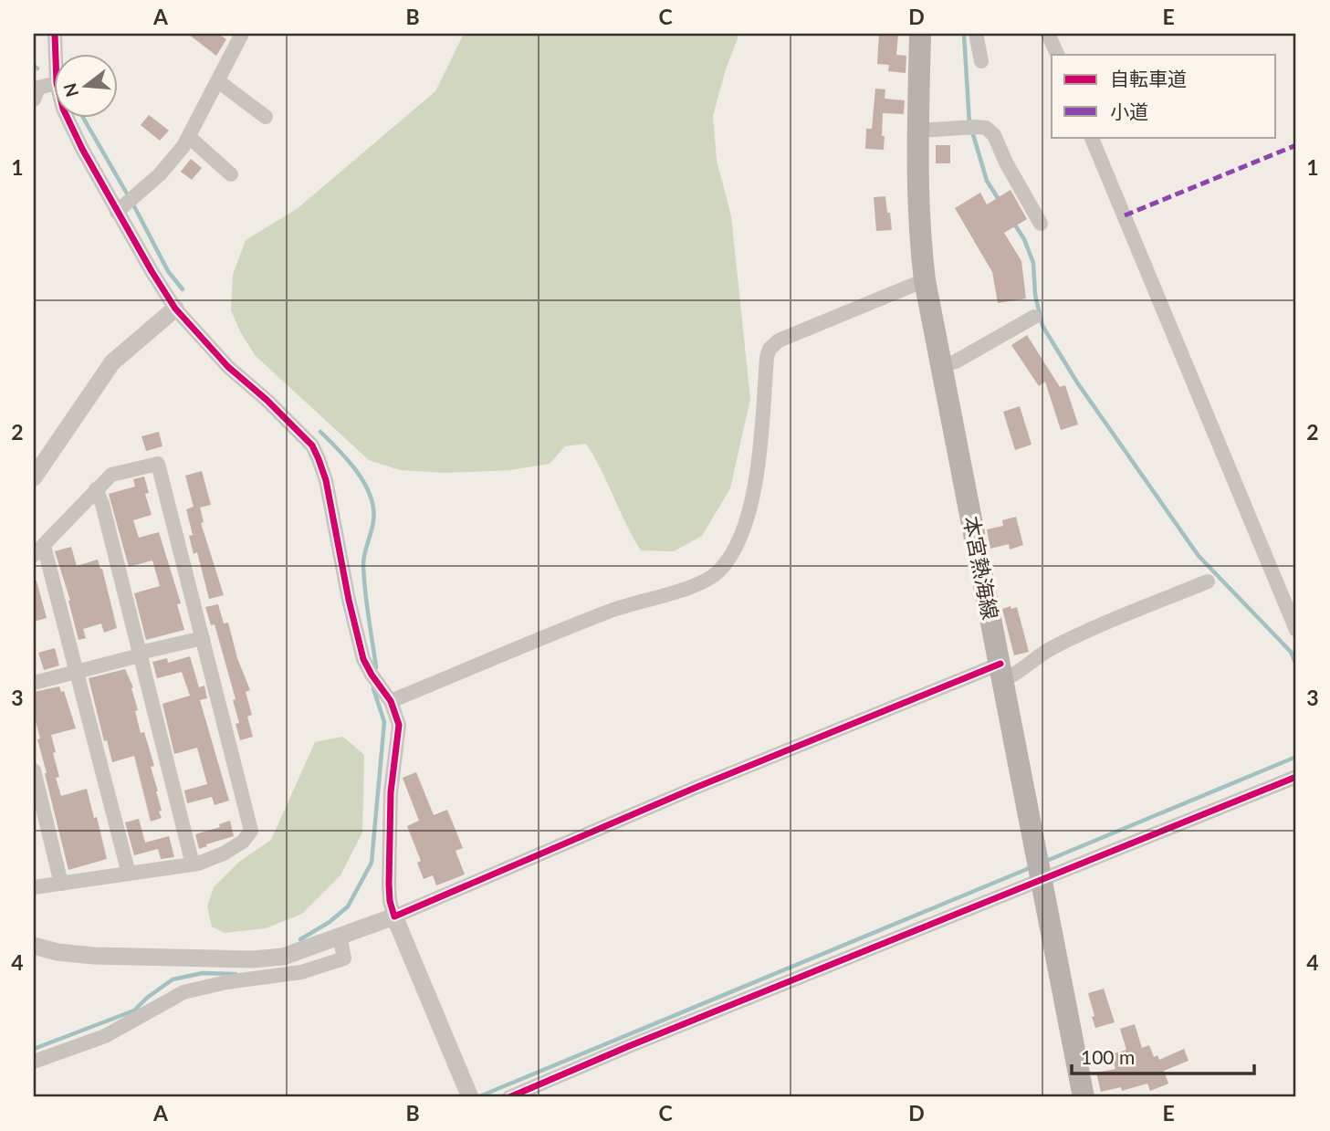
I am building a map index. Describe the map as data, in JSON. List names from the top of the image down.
{
  "streets": {
    "main road": ["本宮熱海線"]
  },
  "legend": ["自転車道", "小道"],
  "scale_bar": "100 m",
  "north": "left",
  "grid": {
    "columns": [
      "A",
      "B",
      "C",
      "D",
      "E"
    ],
    "rows": [
      "1",
      "2",
      "3",
      "4"
    ]
  }
}
